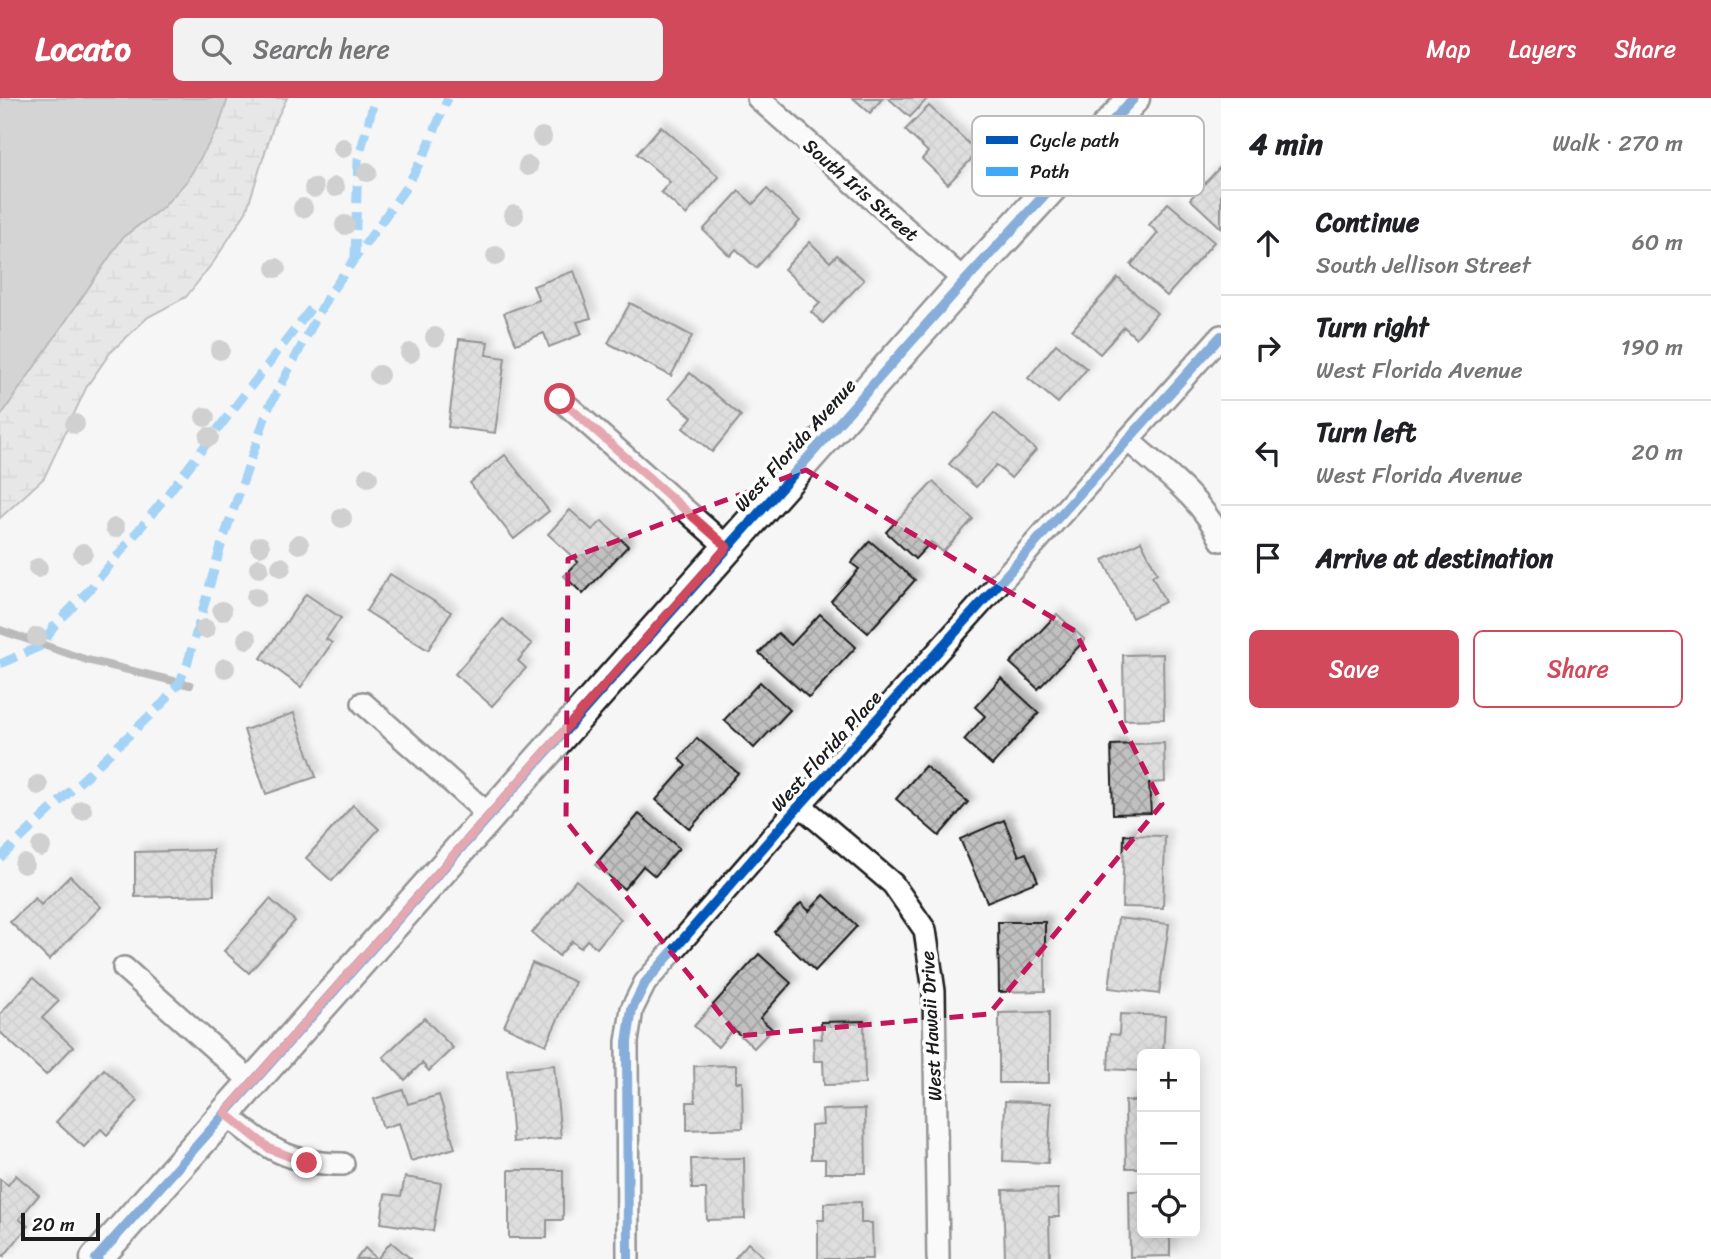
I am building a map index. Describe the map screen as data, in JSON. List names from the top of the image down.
{
  "streets": {
    "street": [
      "South Iris Street",
      "West Florida Avenue",
      "West Florida Place",
      "West Hawaii Drive"
    ]
  },
  "crossings": [
    ["South Iris Street", "West Florida Avenue"],
    ["West Florida Place", "West Hawaii Drive"]
  ],
  "legend": ["Cycle path", "Path"],
  "scale_bar": "20 m",
  "page": {
    "header": "Locato",
    "search": "Search here",
    "nav": ["Map", "Layers", "Share"],
    "heading": ["4 min", "Walk · 270 m"],
    "list": [
      ["Continue", "South Jellison Street", "60 m"],
      ["Turn right", "West Florida Avenue", "190 m"],
      ["Turn left", "West Florida Avenue", "20 m"],
      "Arrive at destination"
    ],
    "buttons": ["Save", "Share"],
    "map_buttons": ["+", "−"],
    "scale": "20 m"
  }
}
